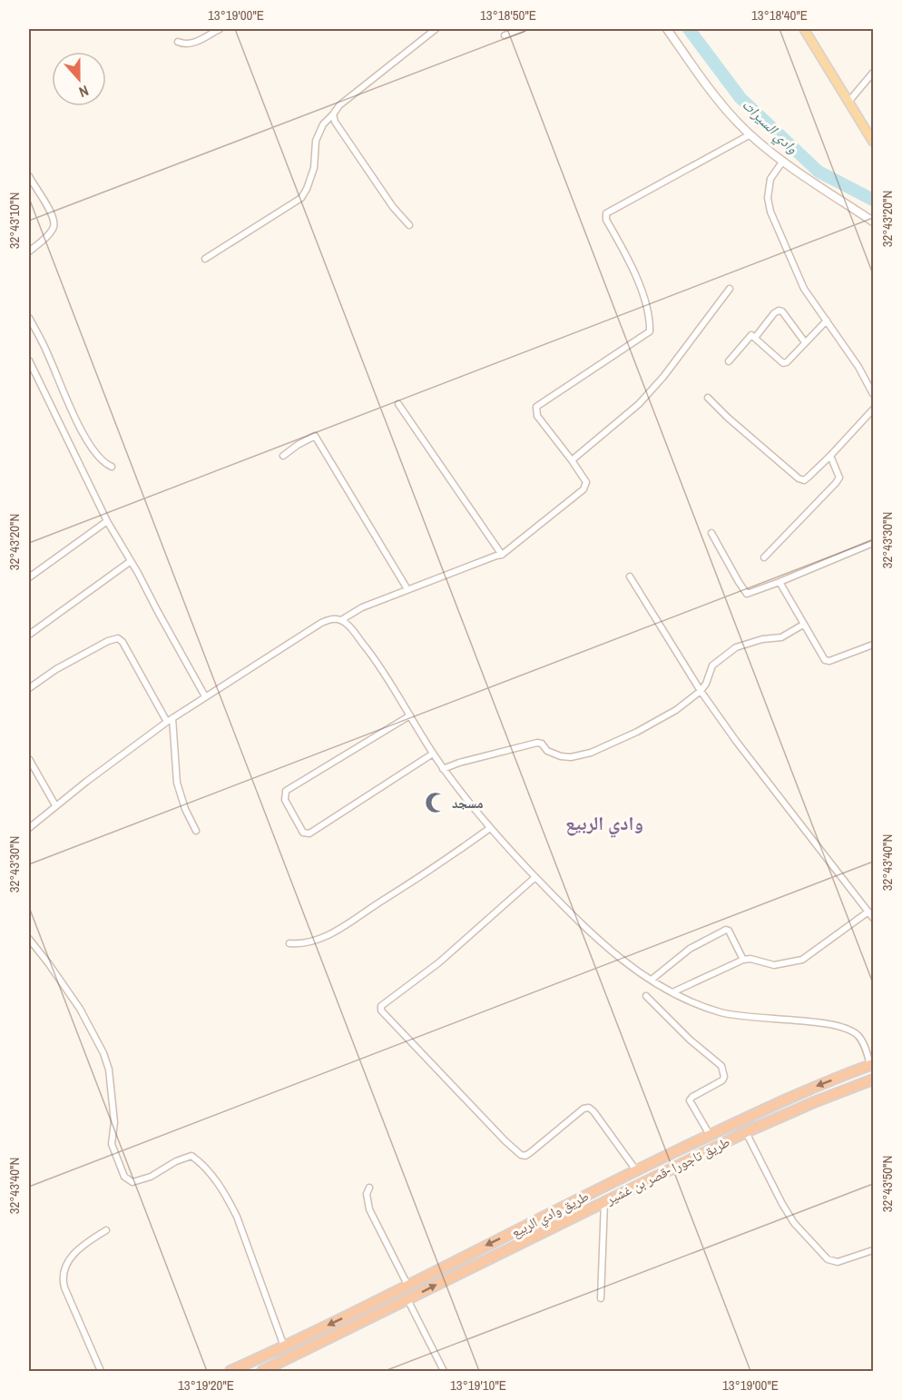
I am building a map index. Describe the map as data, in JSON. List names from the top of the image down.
{
  "streets": {
    "highway": ["طريق تاجورا -قصر بن غشير", "طريق وادي الربيع"]
  },
  "one_way": ["طريق وادي الربيع"],
  "districts": ["وادي الربيع"],
  "water": ["وادي السيرات"],
  "places": {
    "mosque": ["مسجد"]
  },
  "north": "bottom",
  "coordinates": [
    "13°19'00\"E",
    "13°18'50\"E",
    "13°18'40\"E",
    "32°43'20\"N",
    "32°43'10\"N",
    "32°43'30\"N",
    "32°43'40\"N",
    "32°43'50\"N",
    "13°19'20\"E",
    "13°19'10\"E"
  ]
}
